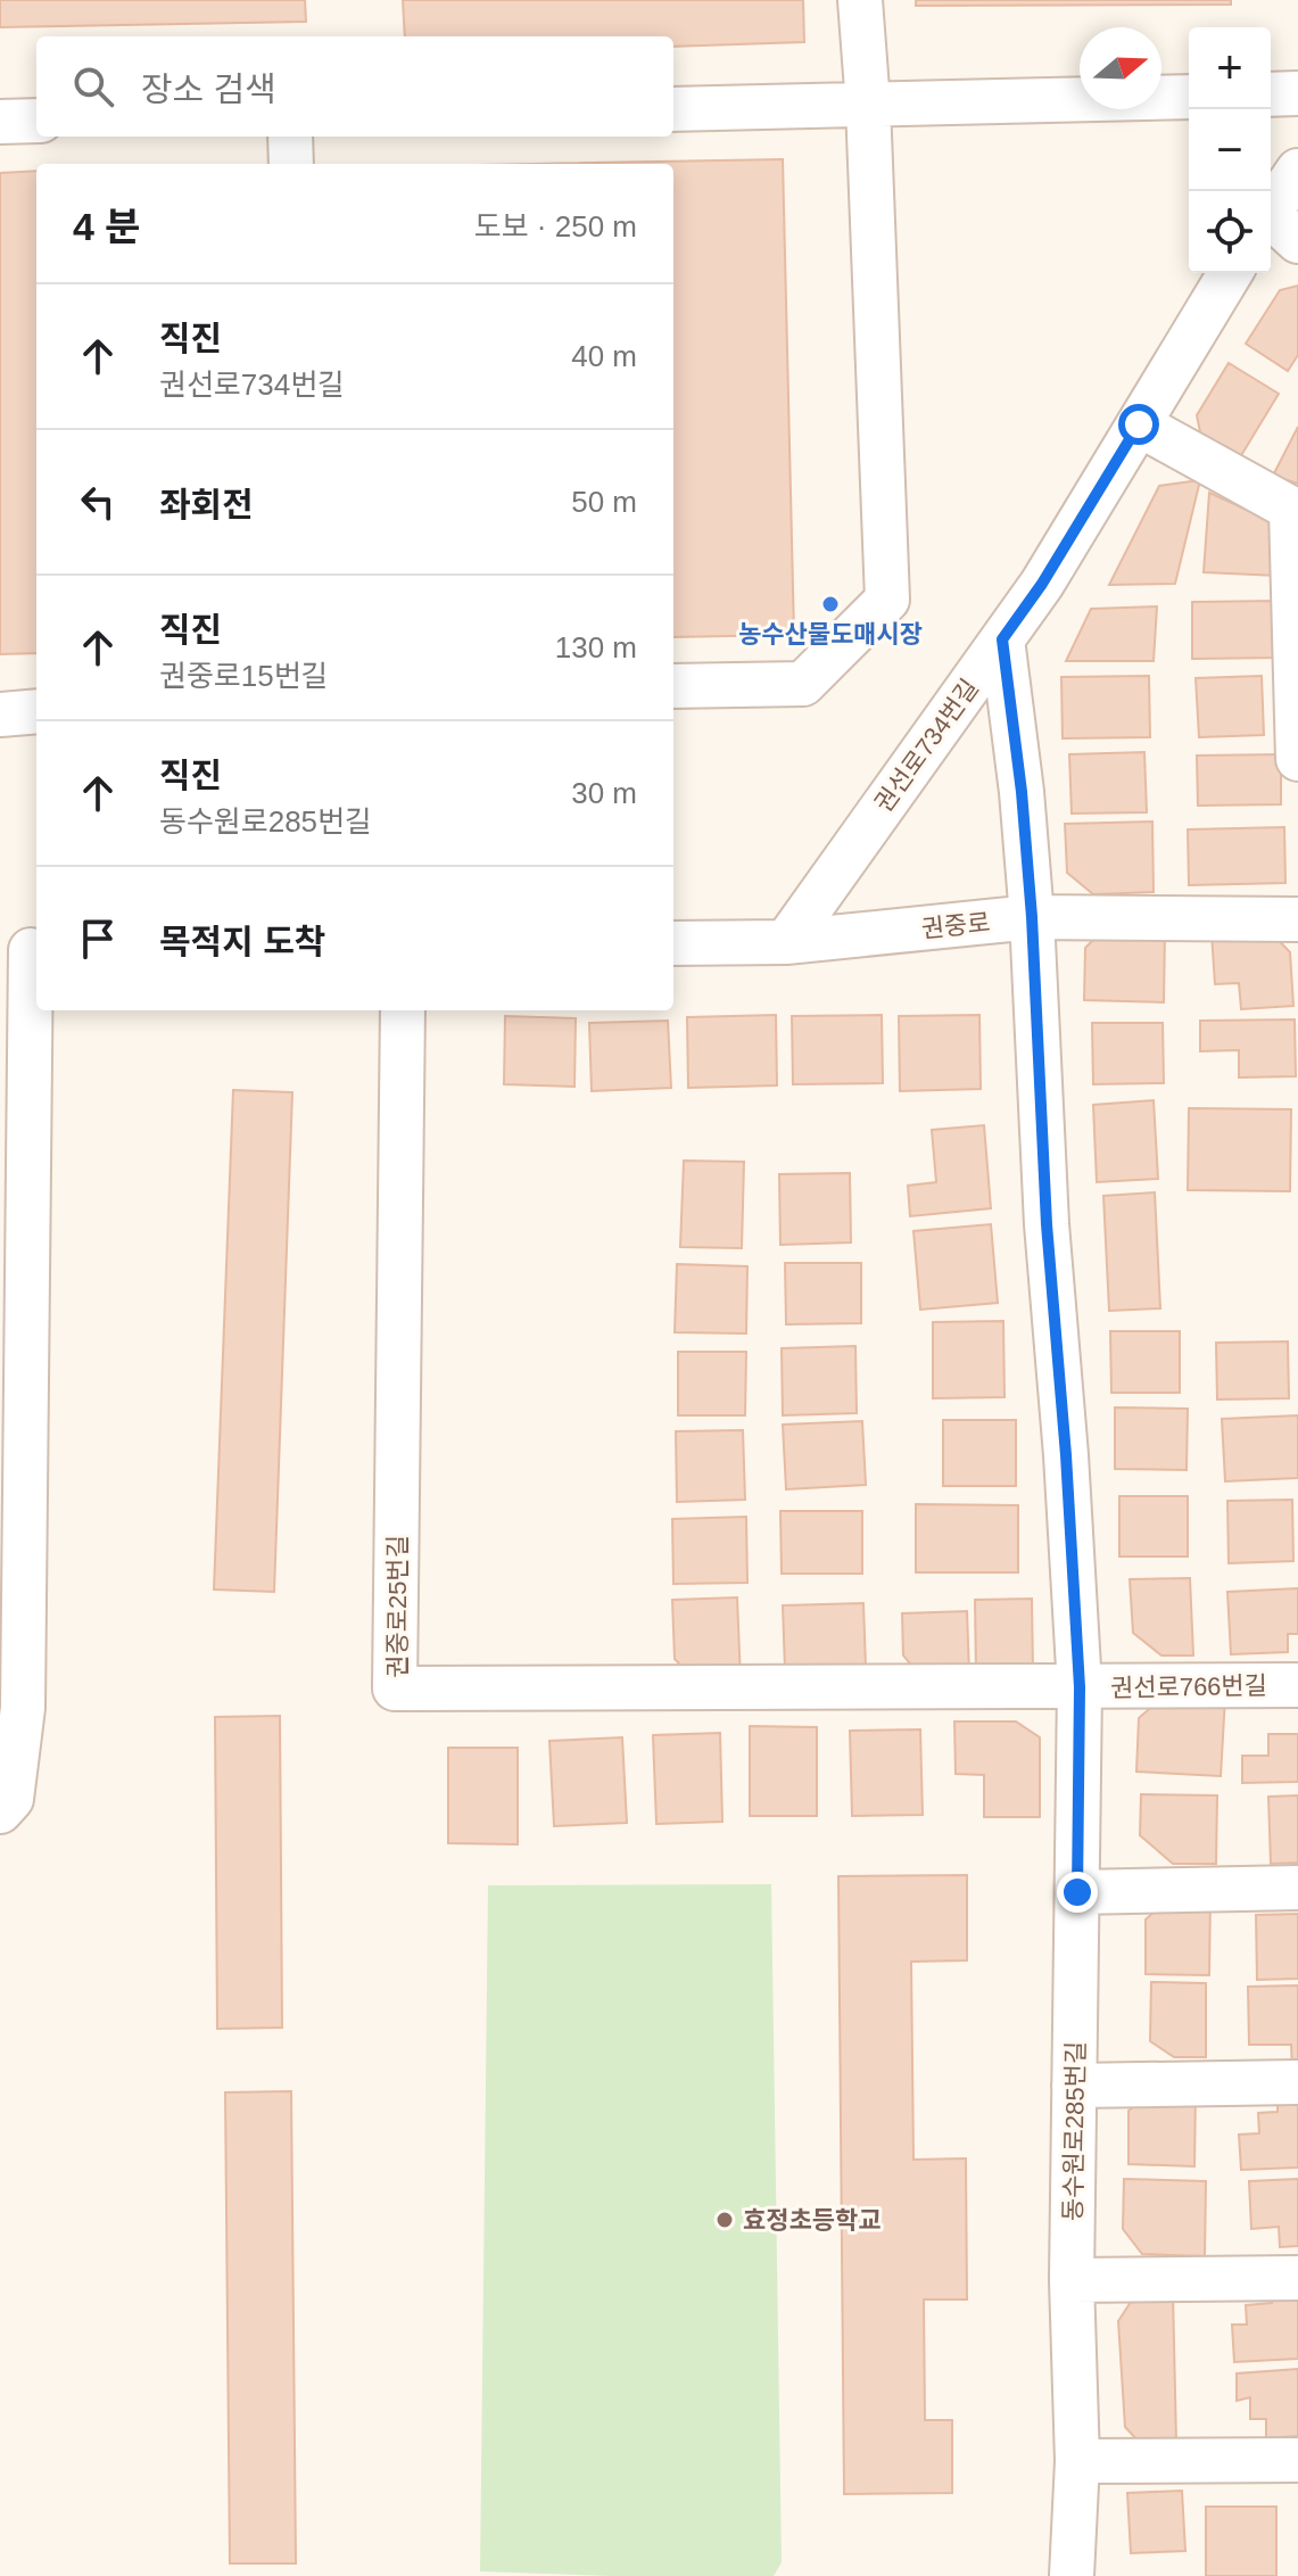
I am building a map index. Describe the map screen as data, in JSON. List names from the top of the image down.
{
  "streets": {
    "street": [
      "권선로734번길",
      "권중로",
      "권중로25번길",
      "권선로766번길",
      "동수원로285번길"
    ]
  },
  "crossings": [
    ["권선로734번길", "권중로"],
    ["권선로734번길", "동수원로285번길"],
    ["권중로", "동수원로285번길"],
    ["권중로25번길", "권선로766번길"],
    ["권중로25번길", "동수원로285번길"],
    ["권선로766번길", "동수원로285번길"]
  ],
  "places": ["농수산물도매시장", "효정초등학교"],
  "north": "right",
  "page": {
    "map_buttons": ["+", "−"],
    "search": "장소 검색",
    "heading": ["4 분", "도보 · 250 m"],
    "list": [
      ["직진", "권선로734번길", "40 m"],
      ["좌회전", "50 m"],
      ["직진", "권중로15번길", "130 m"],
      ["직진", "동수원로285번길", "30 m"],
      "목적지 도착"
    ]
  }
}
